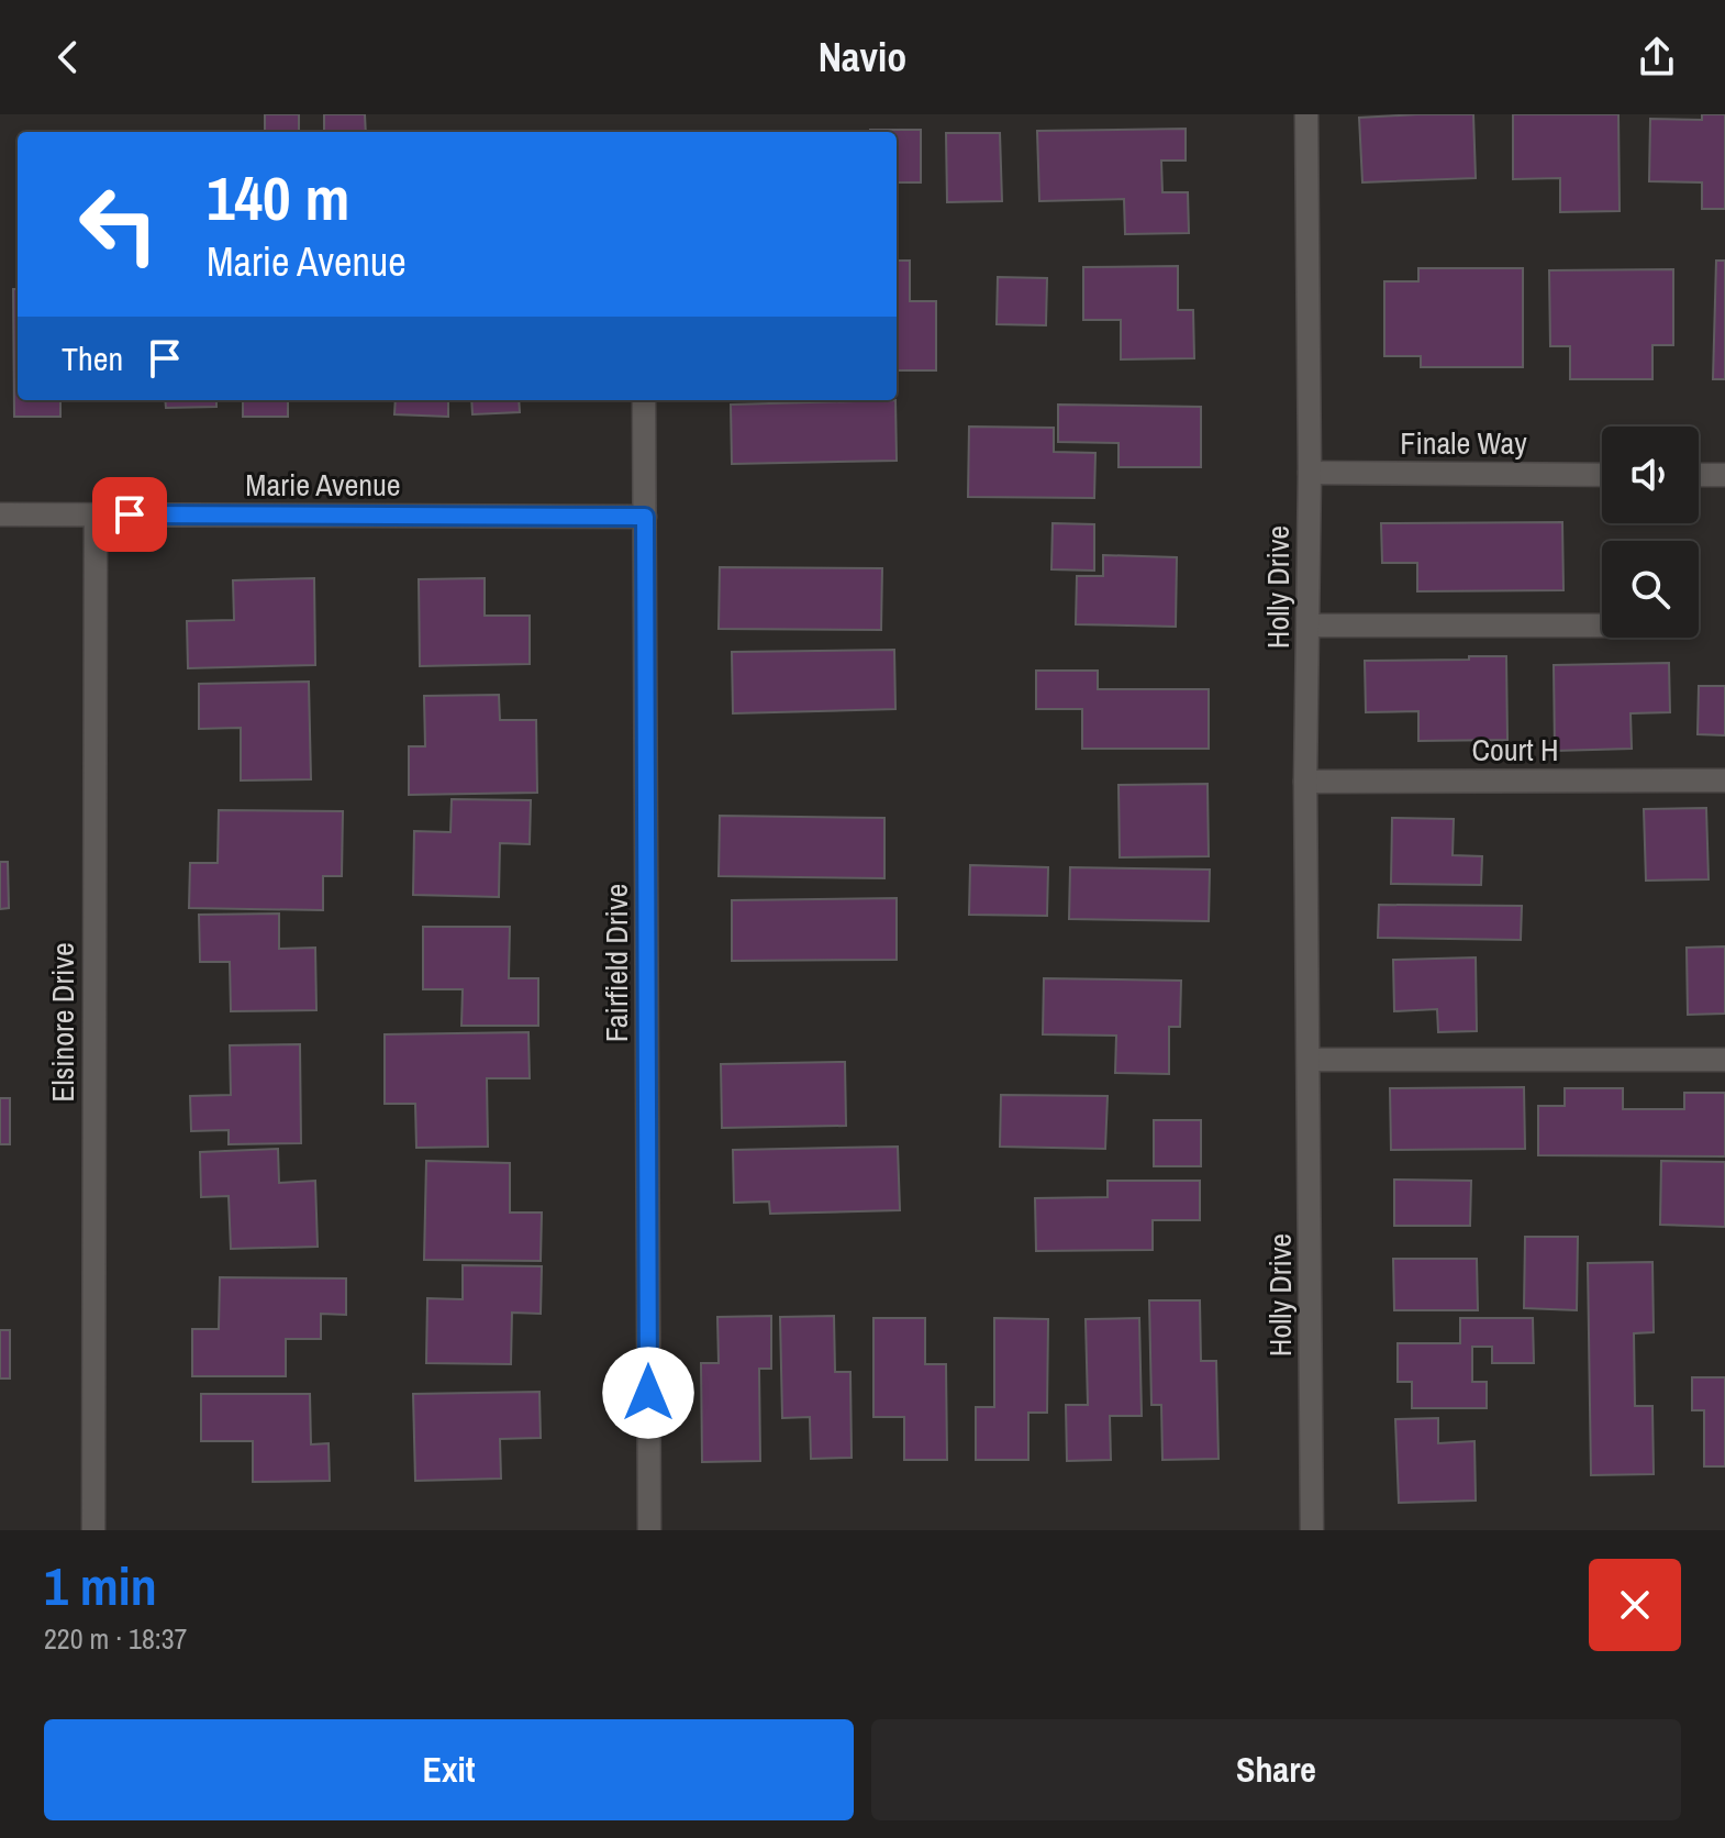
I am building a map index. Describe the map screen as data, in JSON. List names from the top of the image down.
{
  "streets": {
    "street": [
      "Finale Way",
      "Marie Avenue",
      "Holly Drive",
      "Court H",
      "Fairfield Drive",
      "Elsinore Drive"
    ]
  },
  "crossings": [
    ["Finale Way", "Holly Drive"],
    ["Marie Avenue", "Fairfield Drive"],
    ["Marie Avenue", "Elsinore Drive"],
    ["Holly Drive", "Court H"]
  ],
  "page": {
    "header": "Navio",
    "turn": ["140 m", "Marie Avenue"],
    "then": "Then",
    "heading": ["1 min", "220 m · 18:37"],
    "buttons": ["Exit", "Share"]
  }
}
